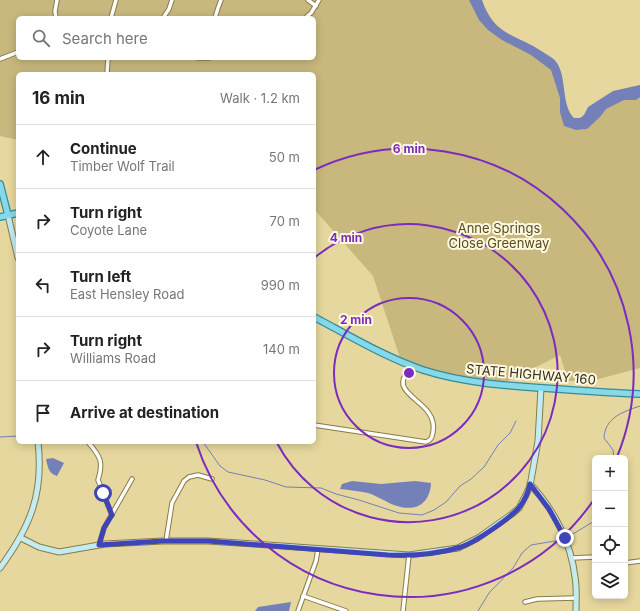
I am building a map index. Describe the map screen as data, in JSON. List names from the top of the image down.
{
  "streets": {
    "main road": ["STATE HIGHWAY 160"]
  },
  "parks": ["Anne Springs Close Greenway"],
  "page": {
    "search": "Search here",
    "heading": ["16 min", "Walk · 1.2 km"],
    "list": [
      ["Continue", "Timber Wolf Trail", "50 m"],
      ["Turn right", "Coyote Lane", "70 m"],
      ["Turn left", "East Hensley Road", "990 m"],
      ["Turn right", "Williams Road", "140 m"],
      "Arrive at destination"
    ],
    "map_buttons": ["+", "−"]
  },
  "rings": ["6 min", "4 min", "2 min"]
}
